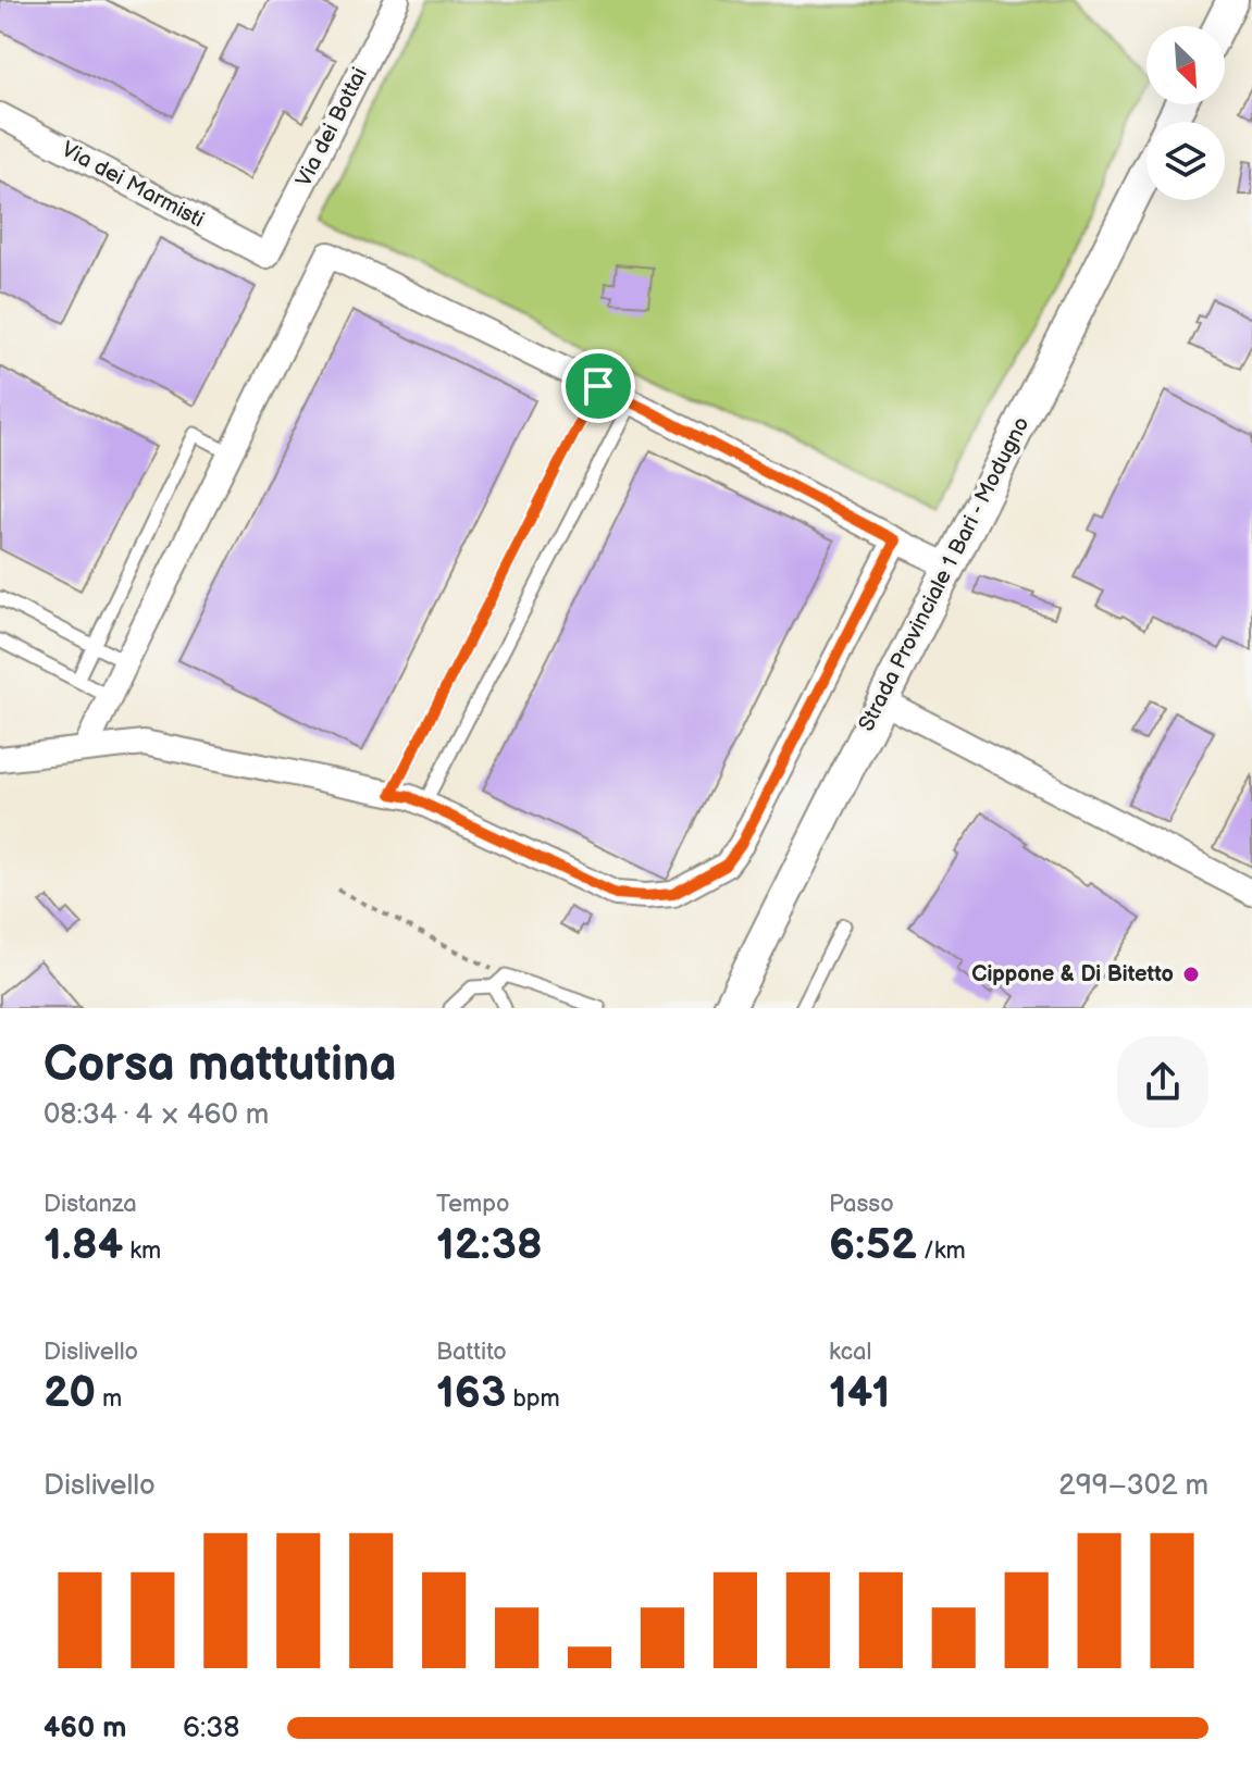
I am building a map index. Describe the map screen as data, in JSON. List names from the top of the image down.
{
  "streets": {
    "street": ["Via dei Bottai", "Via dei Marmisti", "Strada Provinciale 1 Bari - Modugno"]
  },
  "crossings": [
    ["Via dei Bottai", "Via dei Marmisti"]
  ],
  "places": ["Cippone & Di Bitetto"],
  "north": "bottom right",
  "page": {
    "heading": ["Corsa mattutina", "08:34 · 4 × 460 m"],
    "stats": [
      ["Distanza", "1.84 km"],
      ["Tempo", "12:38"],
      ["Passo", "6:52 /km"],
      ["Dislivello", "20 m"],
      ["Battito", "163 bpm"],
      ["kcal", "141"]
    ],
    "chart": ["Dislivello", "299–302 m"],
    "list": [
      {
        "name": "460 m",
        "note": "6:38"
      }
    ]
  }
}
